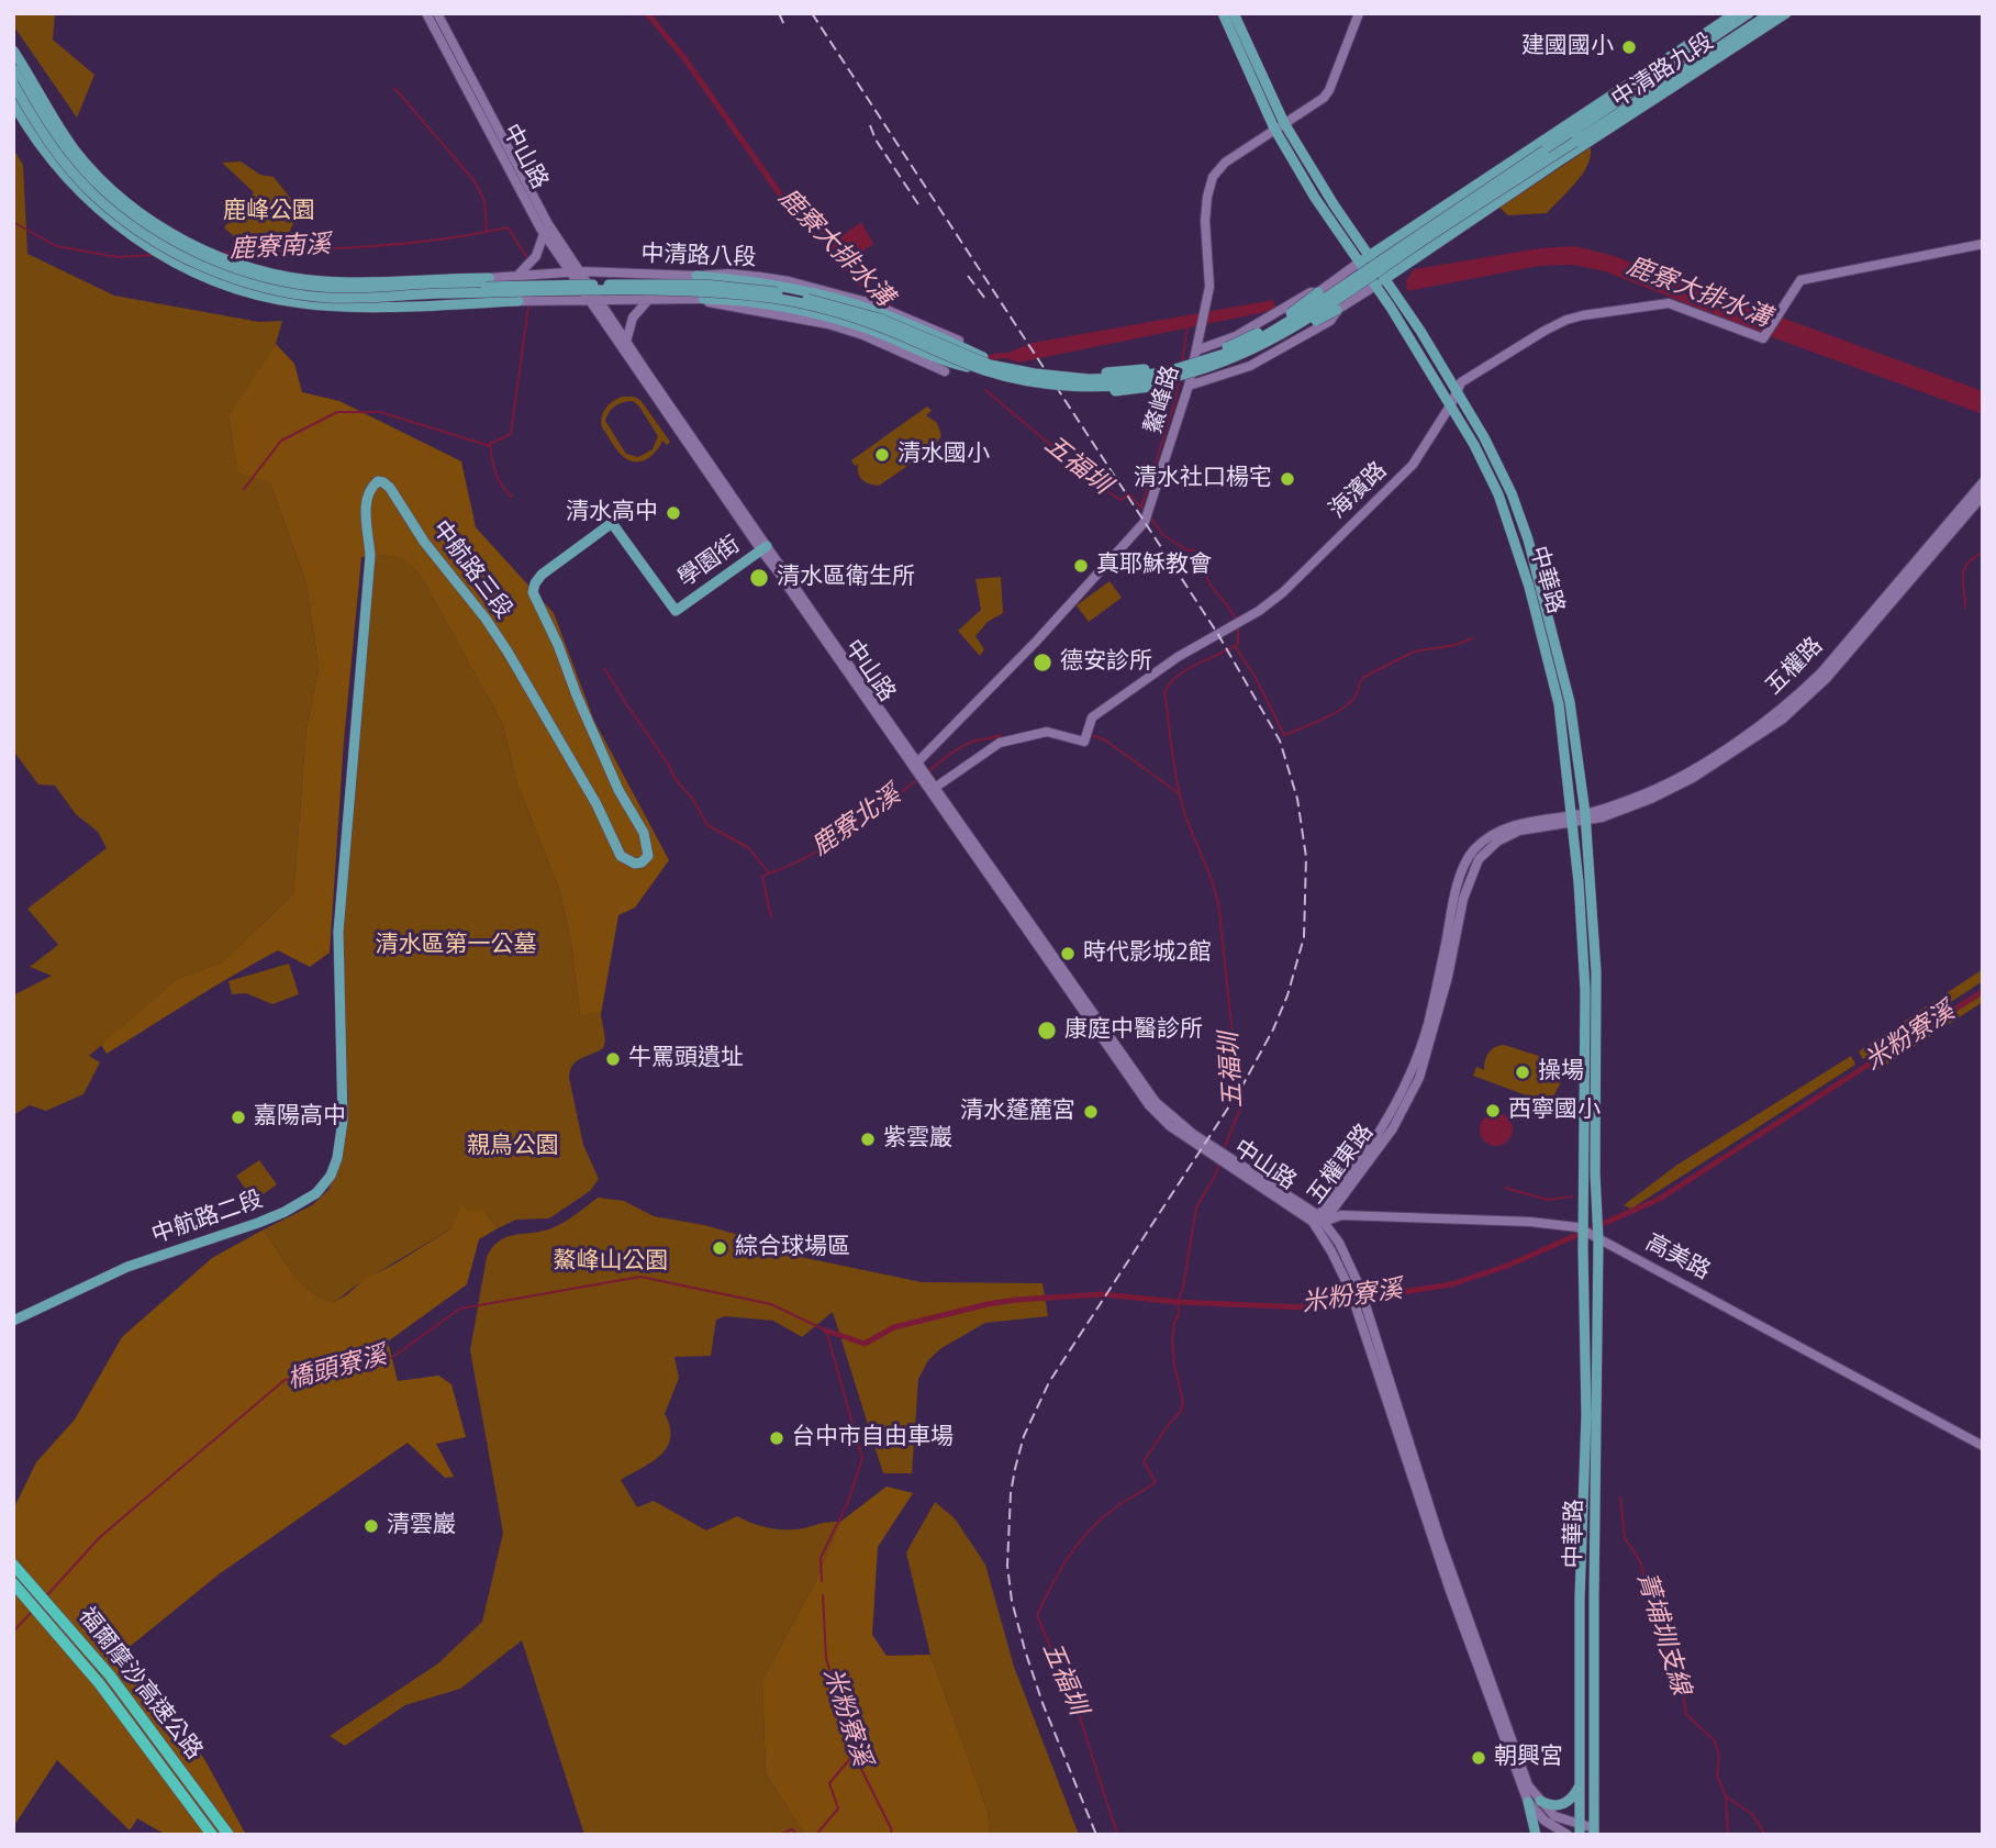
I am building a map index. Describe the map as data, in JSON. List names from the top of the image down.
{
  "streets": {
    "highway": ["福爾摩沙高速公路"],
    "main road": [
      "中清路九段",
      "學園街",
      "中航路三段",
      "中華路",
      "中航路二段"
    ],
    "street": [
      "中山路",
      "中清路八段",
      "鰲峰路",
      "海濱路",
      "五權路",
      "五權東路",
      "高美路"
    ]
  },
  "crossings": [
    ["中清路九段", "中華路"],
    ["中山路", "中清路八段"],
    ["中山路", "鰲峰路"],
    ["中山路", "海濱路"],
    ["中山路", "學園街"],
    ["中山路", "五權東路"],
    ["中山路", "高美路"],
    ["鰲峰路", "中華路"],
    ["海濱路", "中華路"],
    ["學園街", "中航路三段"],
    ["中航路三段", "中航路二段"],
    ["中華路", "五權路"],
    ["中華路", "五權東路"],
    ["中華路", "高美路"],
    ["五權路", "五權東路"],
    ["五權東路", "高美路"]
  ],
  "water": [
    "鹿寮南溪",
    "鹿寮大排水溝",
    "五福圳",
    "鹿寮北溪",
    "米粉寮溪",
    "橋頭寮溪",
    "菁埔圳支線"
  ],
  "parks": [
    "鹿峰公園",
    "清水區第一公墓",
    "親鳥公園",
    "鰲峰山公園"
  ],
  "places": [
    "建國國小",
    "清水國小",
    "清水社口楊宅",
    "清水高中",
    "真耶穌教會",
    "清水區衛生所",
    "德安診所",
    "時代影城2館",
    "康庭中醫診所",
    "牛罵頭遺址",
    "操場",
    "西寧國小",
    "清水蓬麓宮",
    "嘉陽高中",
    "紫雲巖",
    "綜合球場區",
    "台中市自由車場",
    "清雲巖",
    "朝興宮"
  ]
}
